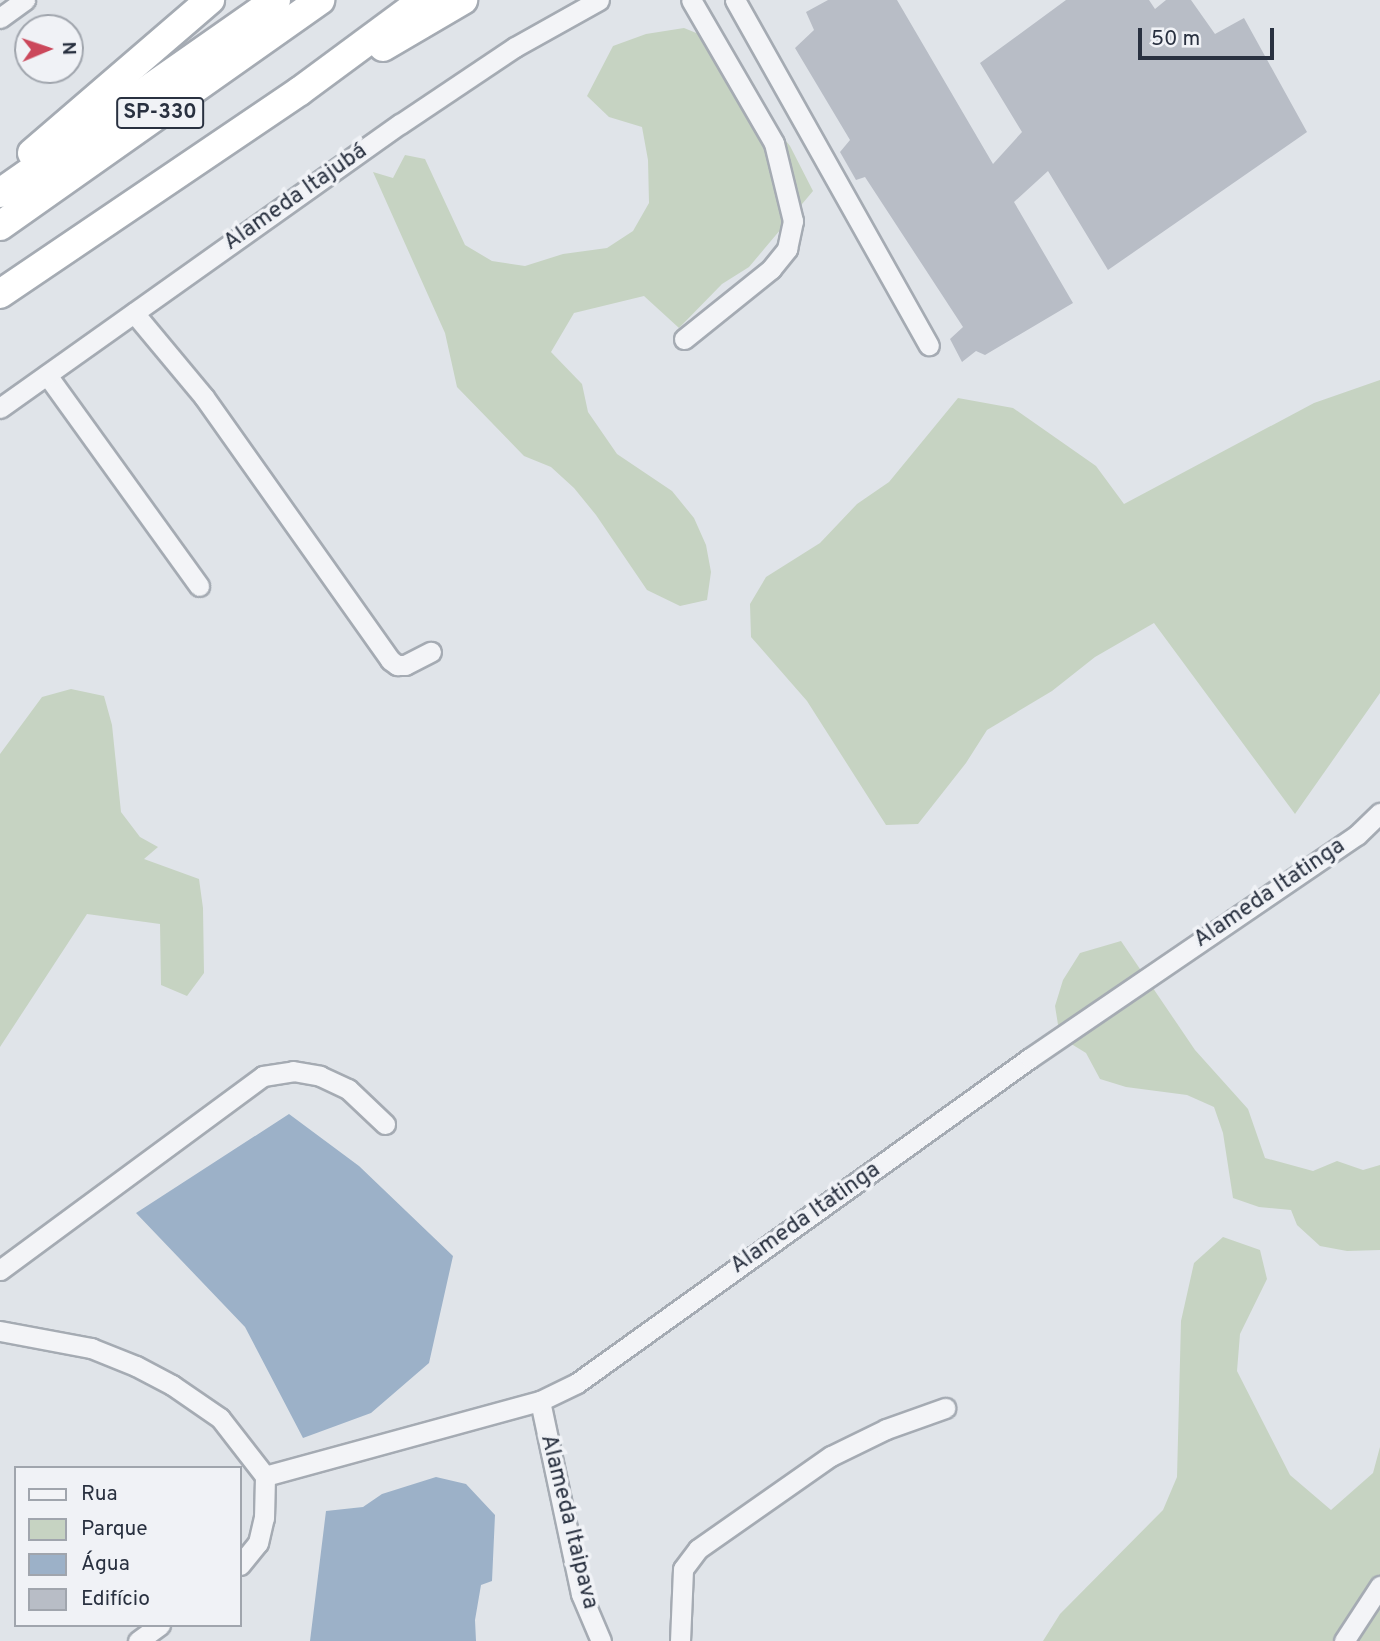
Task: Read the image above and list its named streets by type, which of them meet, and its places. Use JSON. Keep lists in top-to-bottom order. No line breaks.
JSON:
{"streets":{"highway":["SP-330"],"street":["Alameda Itajubá","Alameda Itatinga","Alameda Itaipava"]},"crossings":[["Alameda Itatinga","Alameda Itaipava"]],"legend":["Rua","Parque","Água","Edifício"],"scale_bar":"50 m","north":"right"}
